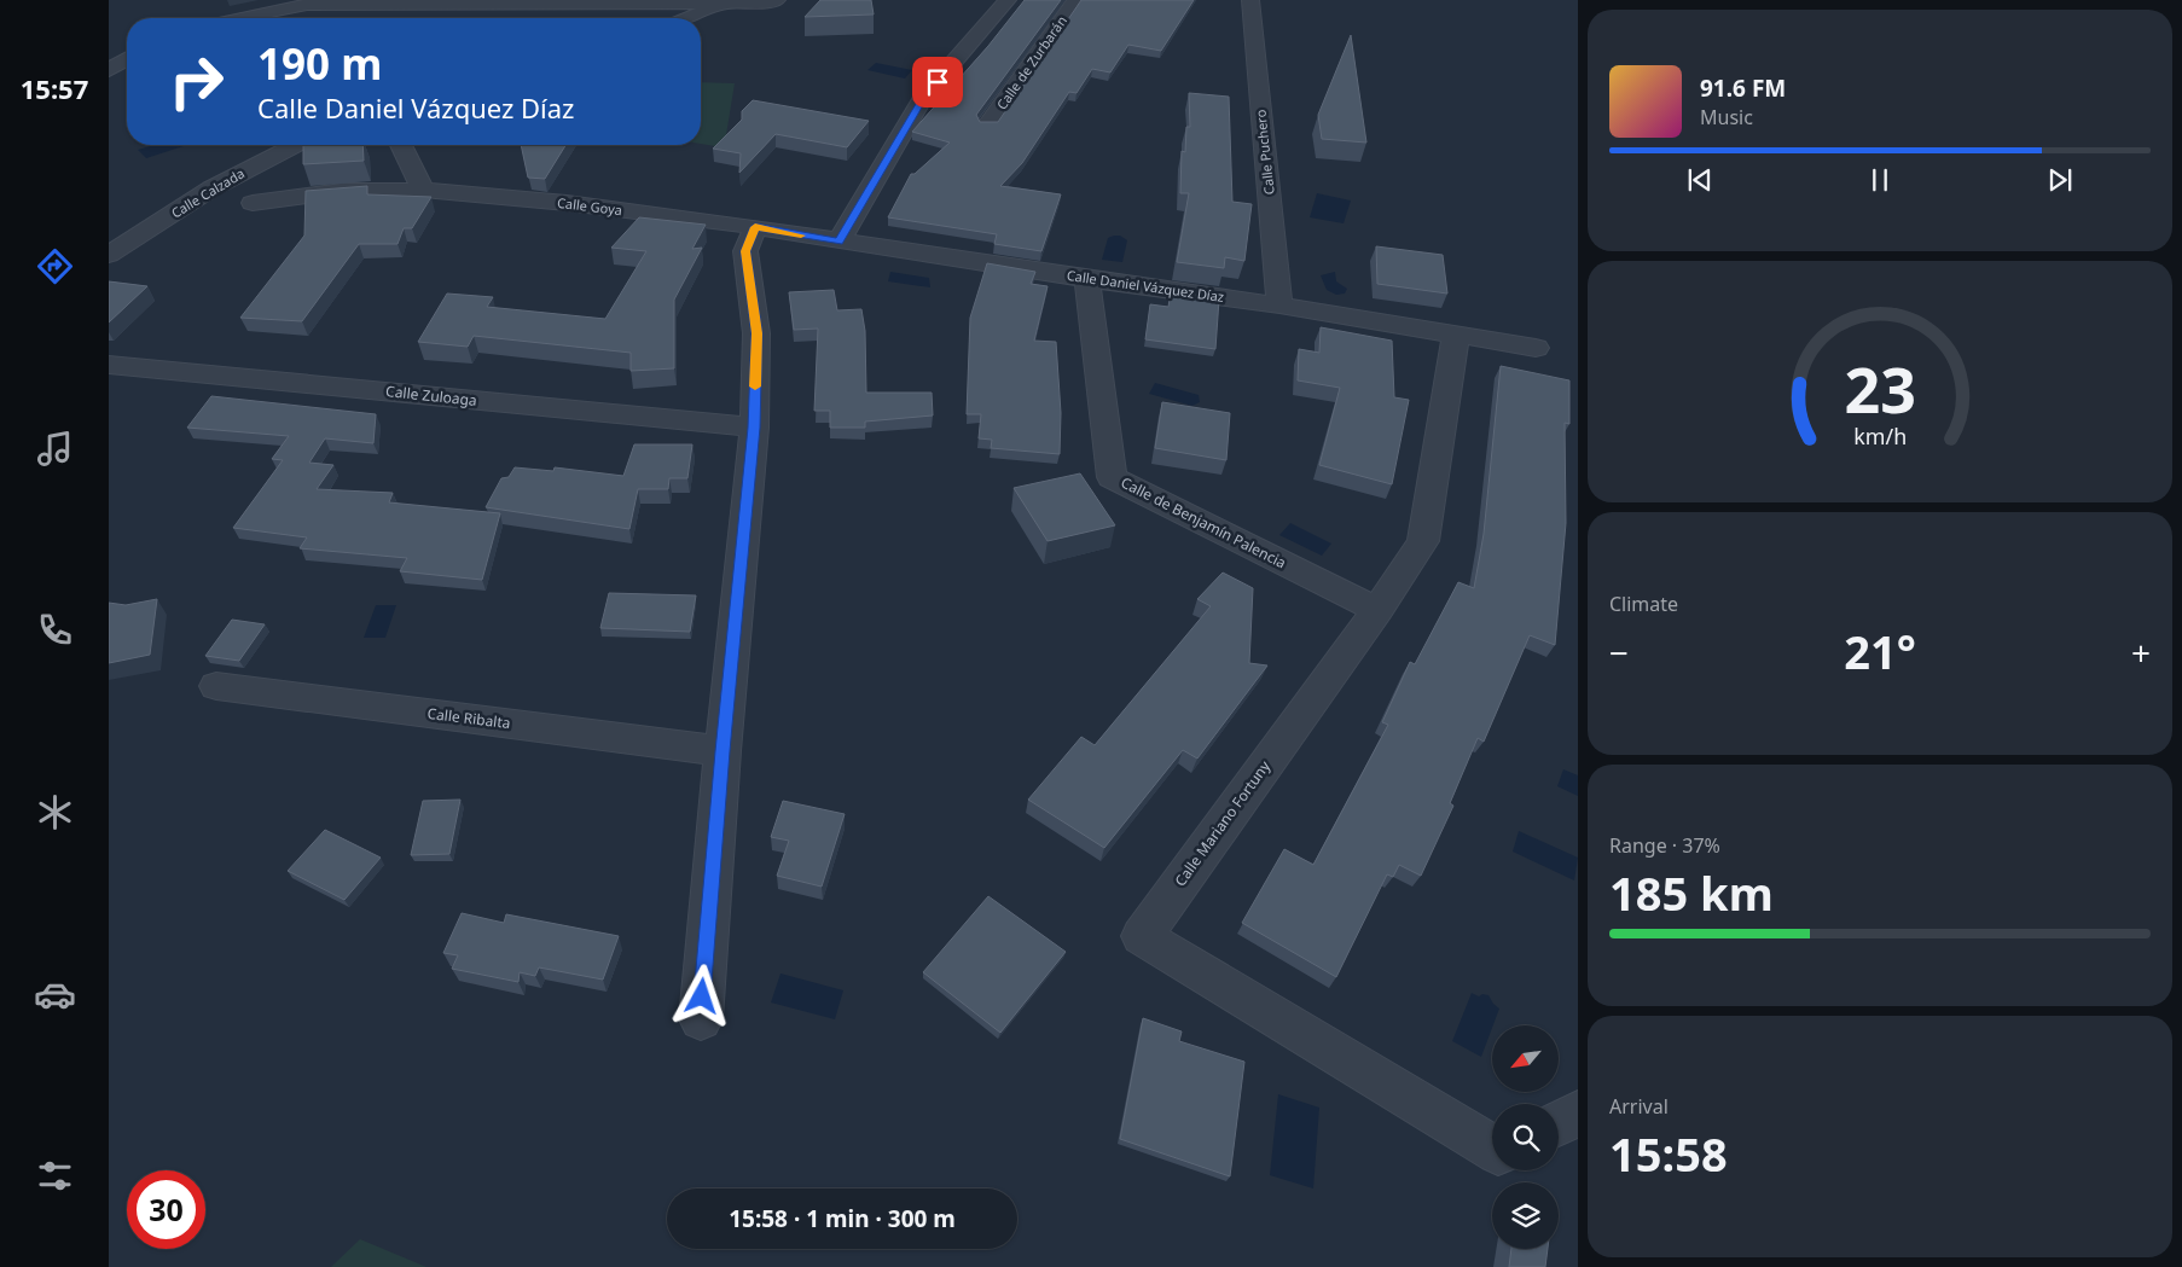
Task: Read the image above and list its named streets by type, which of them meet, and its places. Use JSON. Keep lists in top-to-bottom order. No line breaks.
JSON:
{"streets":{"street":["Calle de Zurbarán","Calle Puchero","Calle Calzada","Calle Goya","Calle Daniel Vázquez Díaz","Calle Zuloaga","Calle de Benjamín Palencia","Calle Ribalta","Calle Mariano Fortuny"]},"crossings":[["Calle Puchero","Calle Daniel Vázquez Díaz"],["Calle Goya","Calle Daniel Vázquez Díaz"],["Calle Daniel Vázquez Díaz","Calle de Benjamín Palencia"],["Calle Daniel Vázquez Díaz","Calle Mariano Fortuny"],["Calle de Benjamín Palencia","Calle Mariano Fortuny"]],"north":"bottom left","page":{"tabs":"15:57","turn":["190 m","Calle Daniel Vázquez Díaz"],"song":["91.6 FM","Music"],"tile":["Climate",["Range · 37%","185 km"],["Arrival","15:58"]],"heat":["−","21°","+"],"limit":"30","trip":"15:58 · 1 min · 300 m","gauge":["23","km/h"]}}
